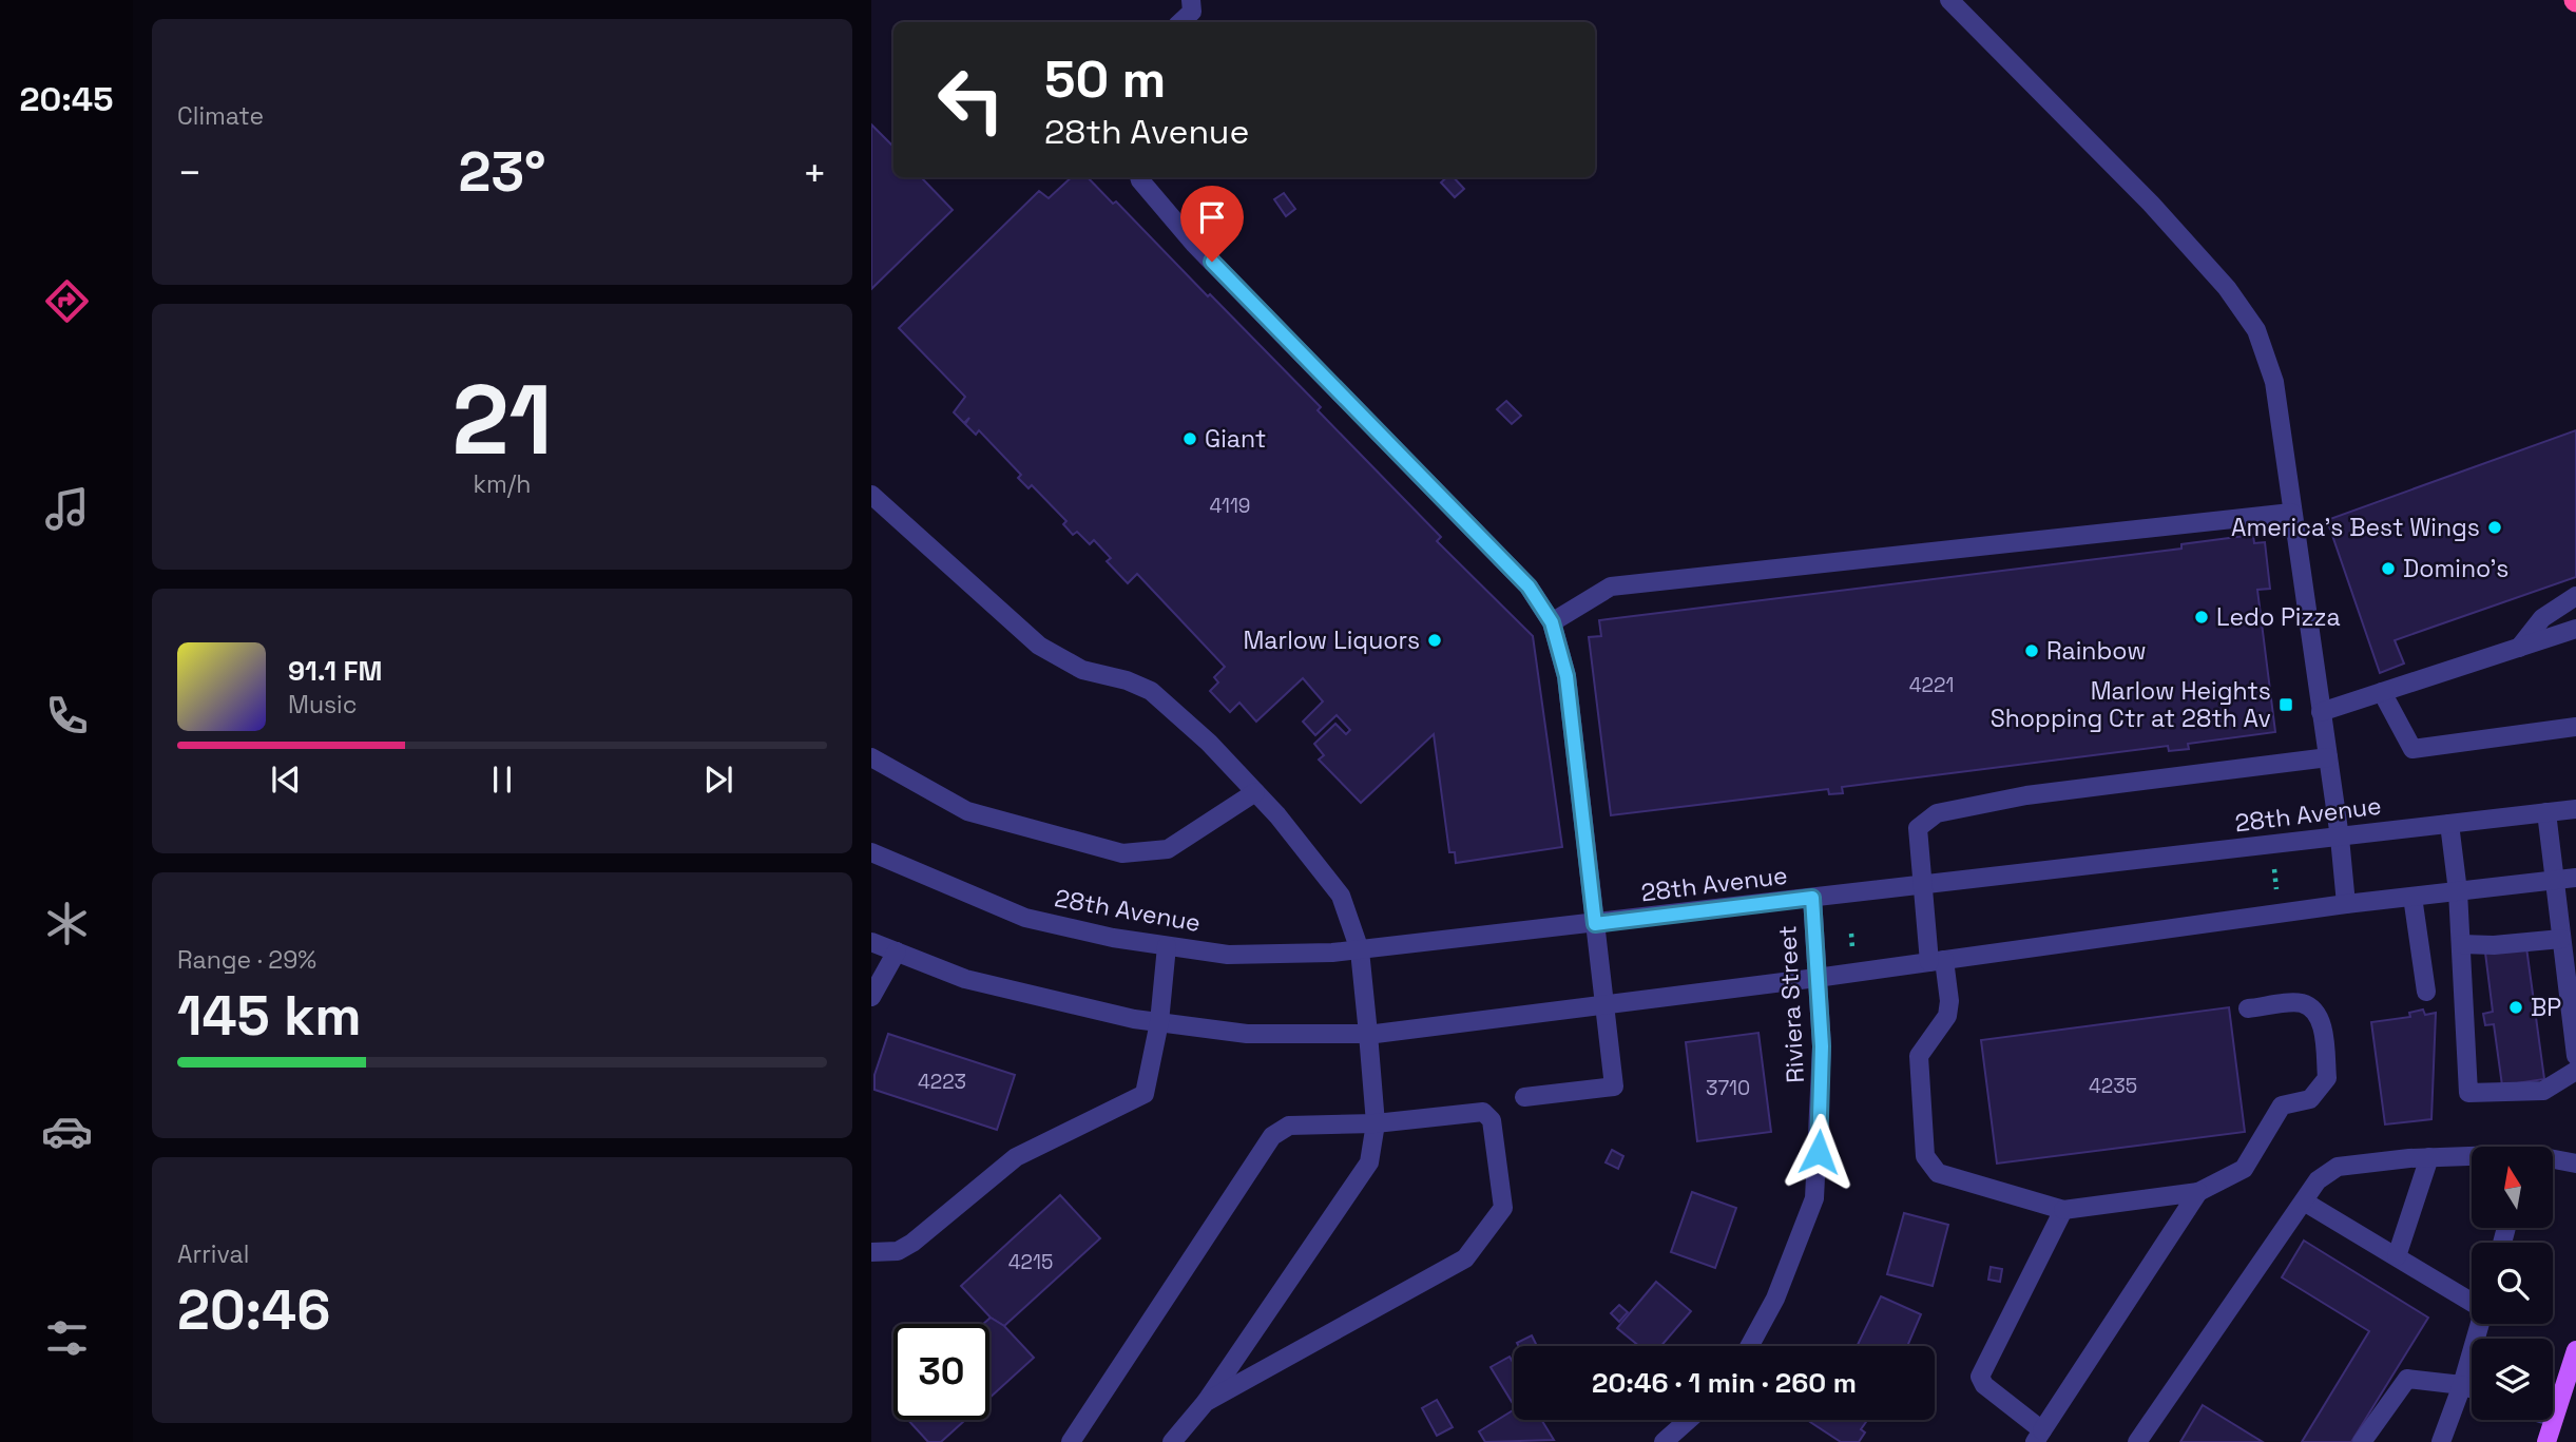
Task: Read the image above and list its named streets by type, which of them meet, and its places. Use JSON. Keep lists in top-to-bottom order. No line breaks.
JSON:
{"streets":{"street":["28th Avenue","Riviera Street"]},"crossings":[["28th Avenue","Riviera Street"]],"places":{"other":["Giant","America's Best Wings","Domino's","Ledo Pizza","Marlow Liquors","Rainbow","BP"],"transit":["Marlow Heights Shopping Ctr at 28th Av"]},"house_numbers":["4119","4221","4223","4235","3710","4215"],"north":"top","page":{"tabs":"20:45","tile":["Climate",["21","km/h"],["Range · 29%","145 km"],["Arrival","20:46"]],"turn":["50 m","28th Avenue"],"heat":["−","23°","+"],"song":["91.1 FM","Music"],"limit":"30","trip":"20:46 · 1 min · 260 m"}}
